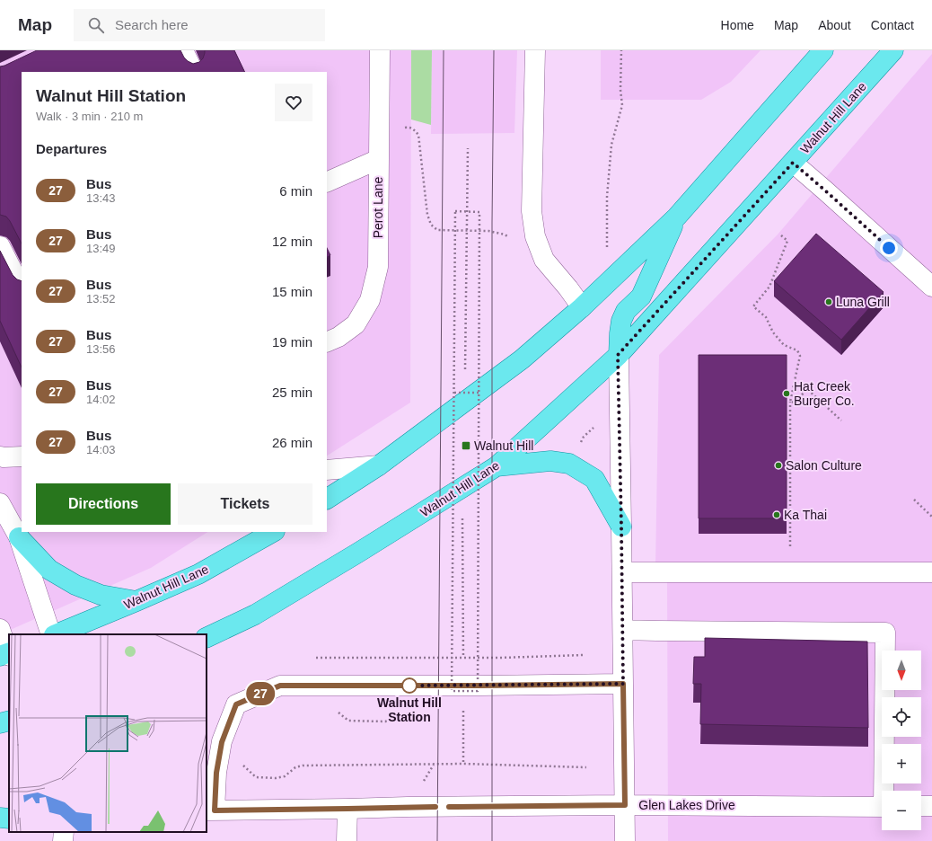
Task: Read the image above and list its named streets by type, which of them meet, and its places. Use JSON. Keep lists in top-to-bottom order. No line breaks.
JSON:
{"streets":{"main road":["Walnut Hill Lane"],"street":["Perot Lane","Glen Lakes Drive"]},"places":{"other":["Luna Grill","Hat Creek Burger Co.","Salon Culture","Ka Thai","Walnut Hill Station"],"transit":["Walnut Hill"]},"lines":["bus line 27"],"north":"bottom","page":{"header":"Map","search":"Search here","nav":["Home","Map","About","Contact"],"on_map":"27","heading":[["Walnut Hill Station","Walk · 3 min · 210 m"],"Departures"],"list":[{"mark":"27","name":"Bus","note":"13:43","value":"6 min"},{"mark":"27","name":"Bus","note":"13:49","value":"12 min"},{"mark":"27","name":"Bus","note":"13:52","value":"15 min"},{"mark":"27","name":"Bus","note":"13:56","value":"19 min"},{"mark":"27","name":"Bus","note":"14:02","value":"25 min"},{"mark":"27","name":"Bus","note":"14:03","value":"26 min"}],"buttons":["Directions","Tickets"],"map_buttons":["+","−"]}}
